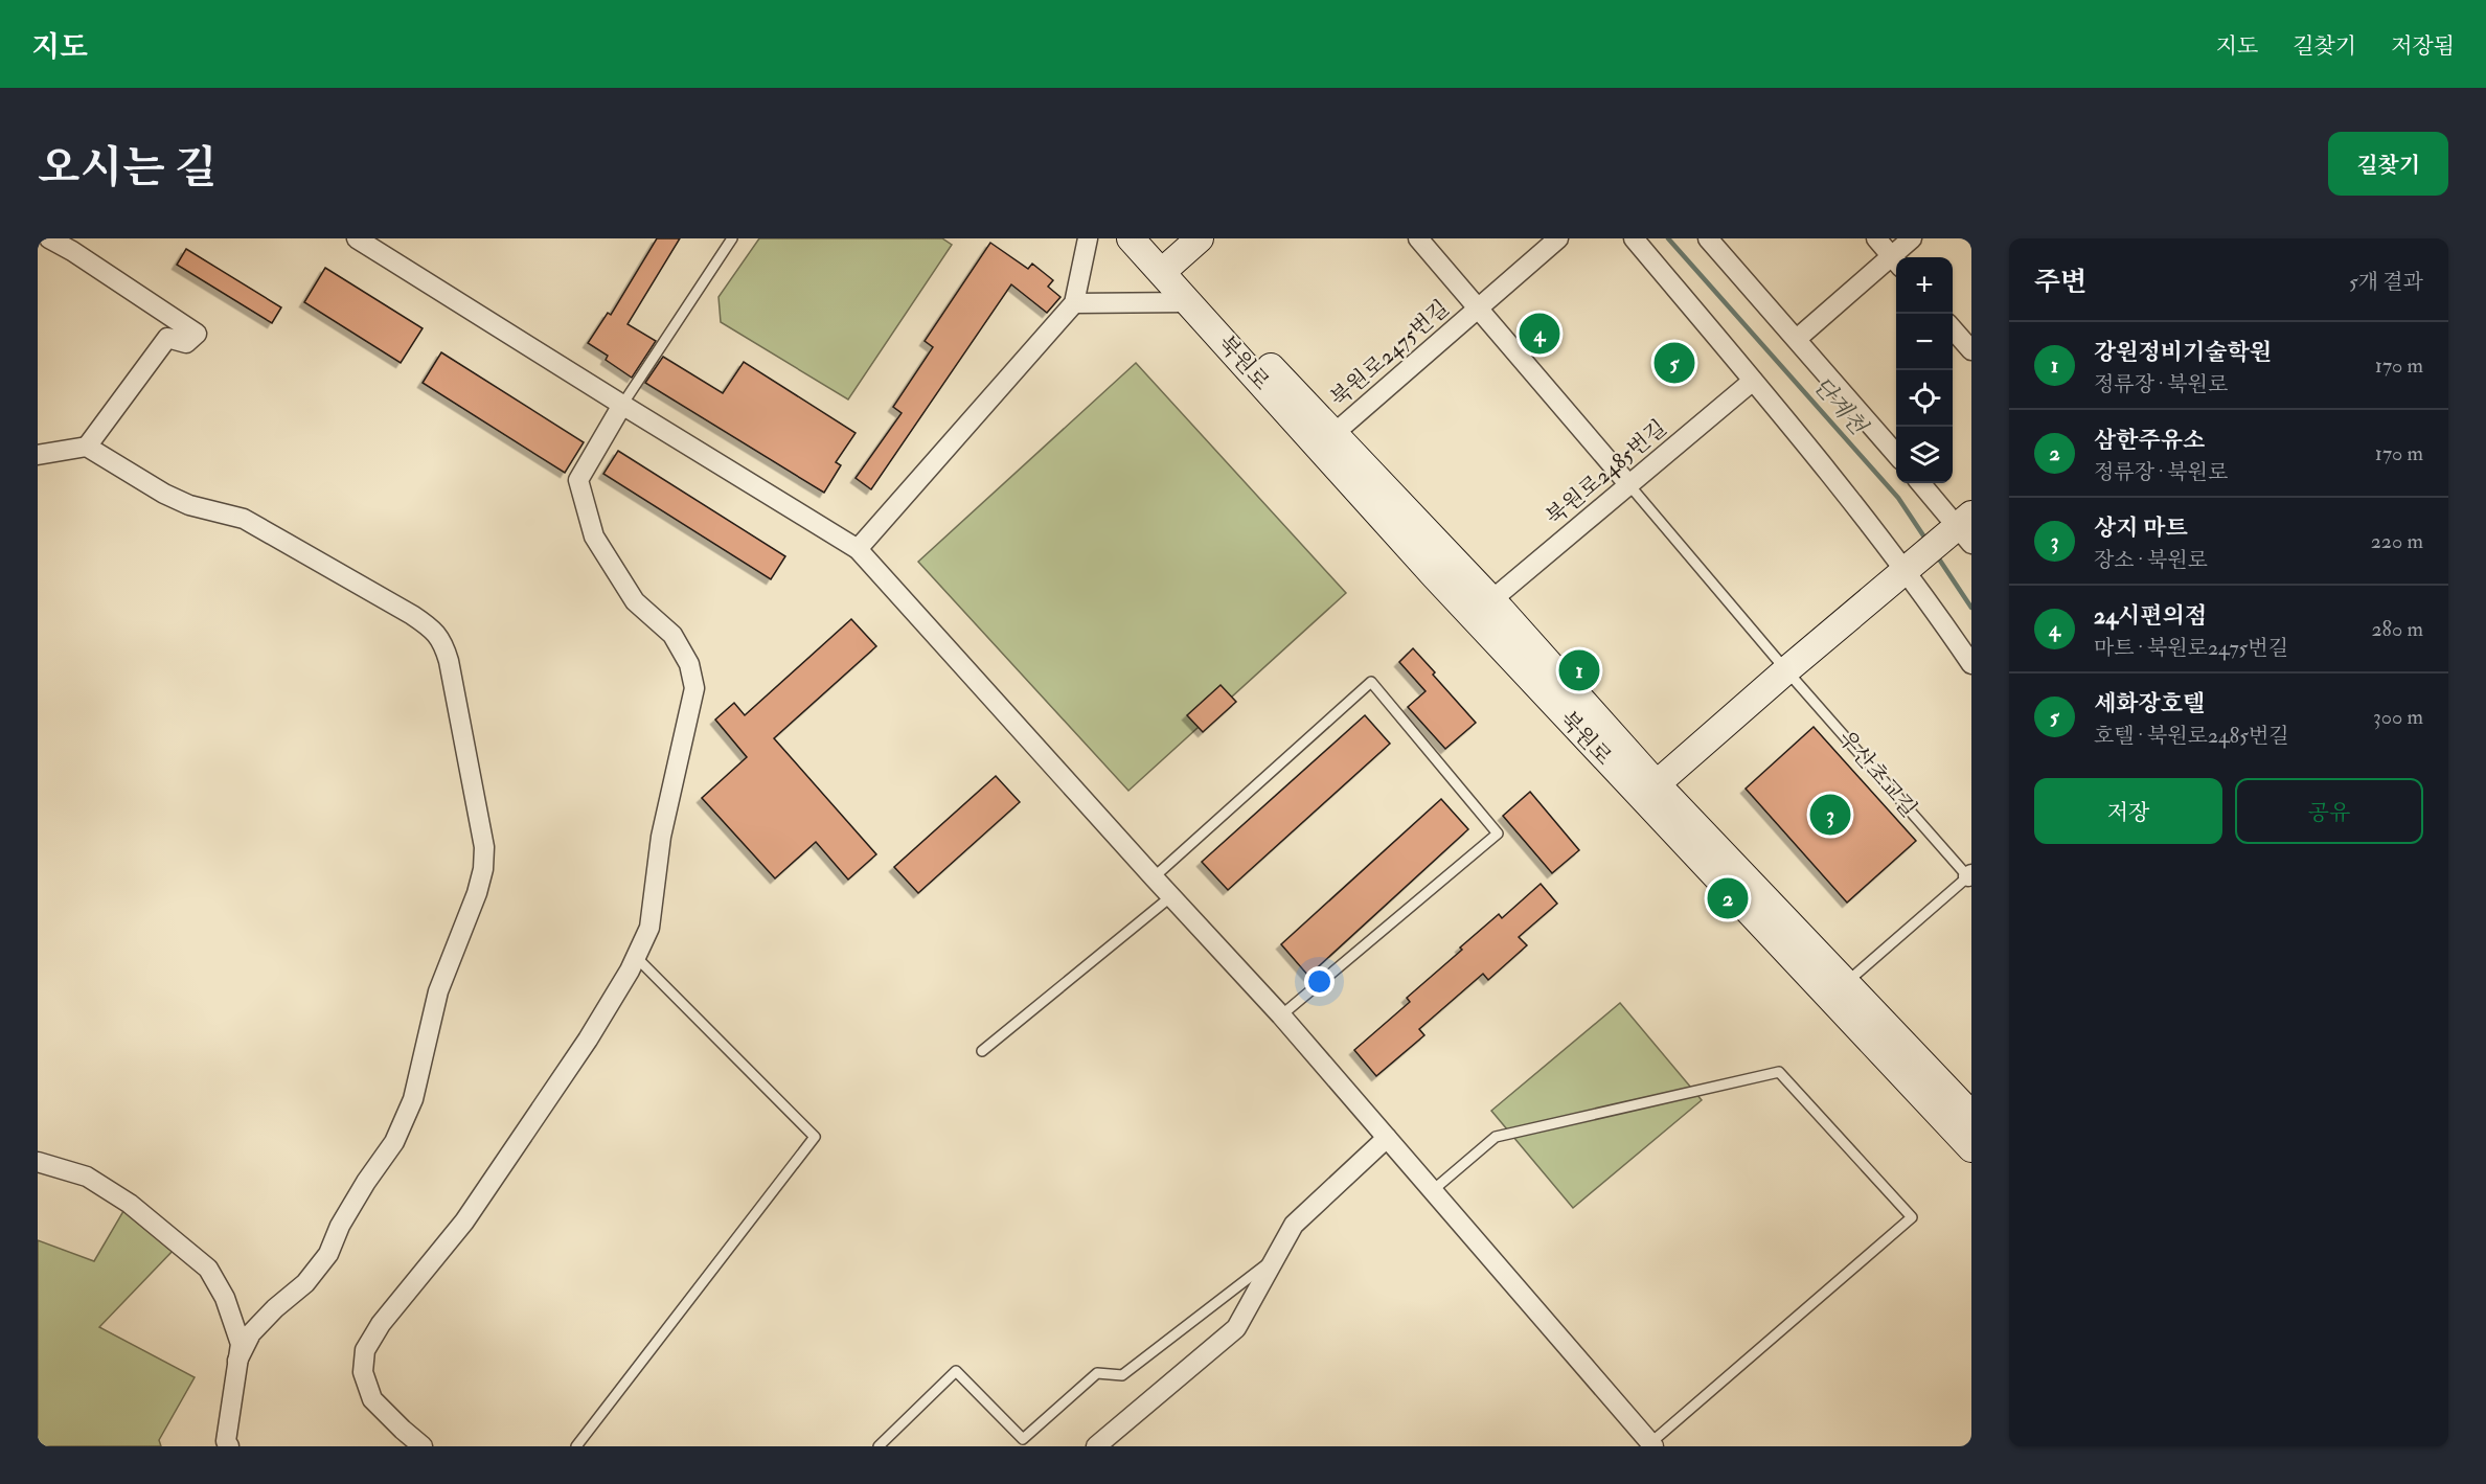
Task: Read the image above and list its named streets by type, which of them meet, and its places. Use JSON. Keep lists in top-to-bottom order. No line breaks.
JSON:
{"streets":{"street":["북원로2475번길","북원로","북원로2485번길"],"lane":["우산초교길"]},"crossings":[["북원로2475번길","북원로"],["북원로2475번길","북원로2485번길"],["북원로2475번길","우산초교길"],["북원로","북원로2485번길"],["북원로2485번길","우산초교길"]],"water":["단계천"],"page":{"header":"지도","nav":["지도","길찾기","저장됨"],"title":"오시는 길","buttons":["길찾기",["저장","공유"]],"heading":["주변","5개 결과"],"map_buttons":["+","−"],"pins":["4","5","1","3","2"],"list":[{"mark":"1","name":"강원정비기술학원","note":"정류장 · 북원로","value":"170 m"},{"mark":"2","name":"삼한주유소","note":"정류장 · 북원로","value":"170 m"},{"mark":"3","name":"상지 마트","note":"장소 · 북원로","value":"220 m"},{"mark":"4","name":"24시편의점","note":"마트 · 북원로2475번길","value":"280 m"},{"mark":"5","name":"세화장호텔","note":"호텔 · 북원로2485번길","value":"300 m"}]}}
